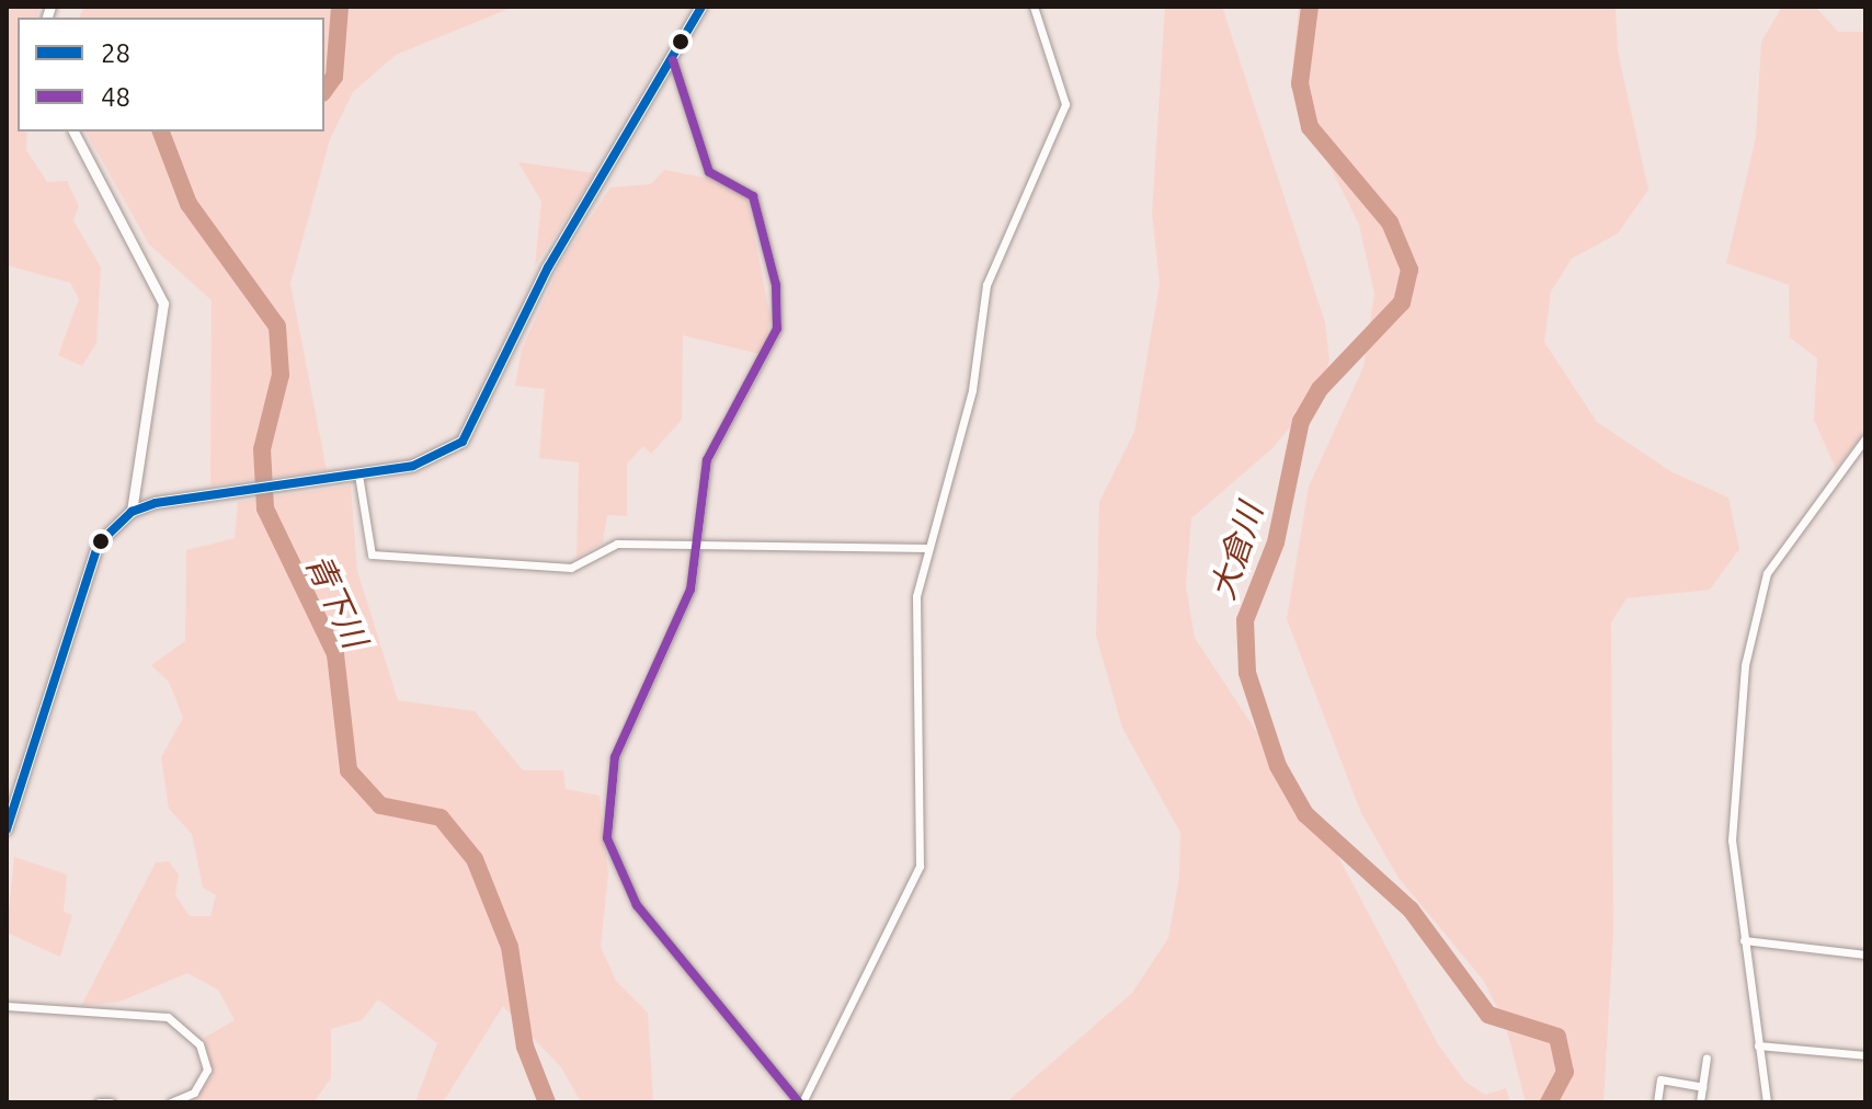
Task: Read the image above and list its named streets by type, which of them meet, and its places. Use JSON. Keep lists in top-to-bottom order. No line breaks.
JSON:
{"water":["大倉川","青下川"],"lines":["transit line 28","transit line 48"],"legend":["28","48"]}
